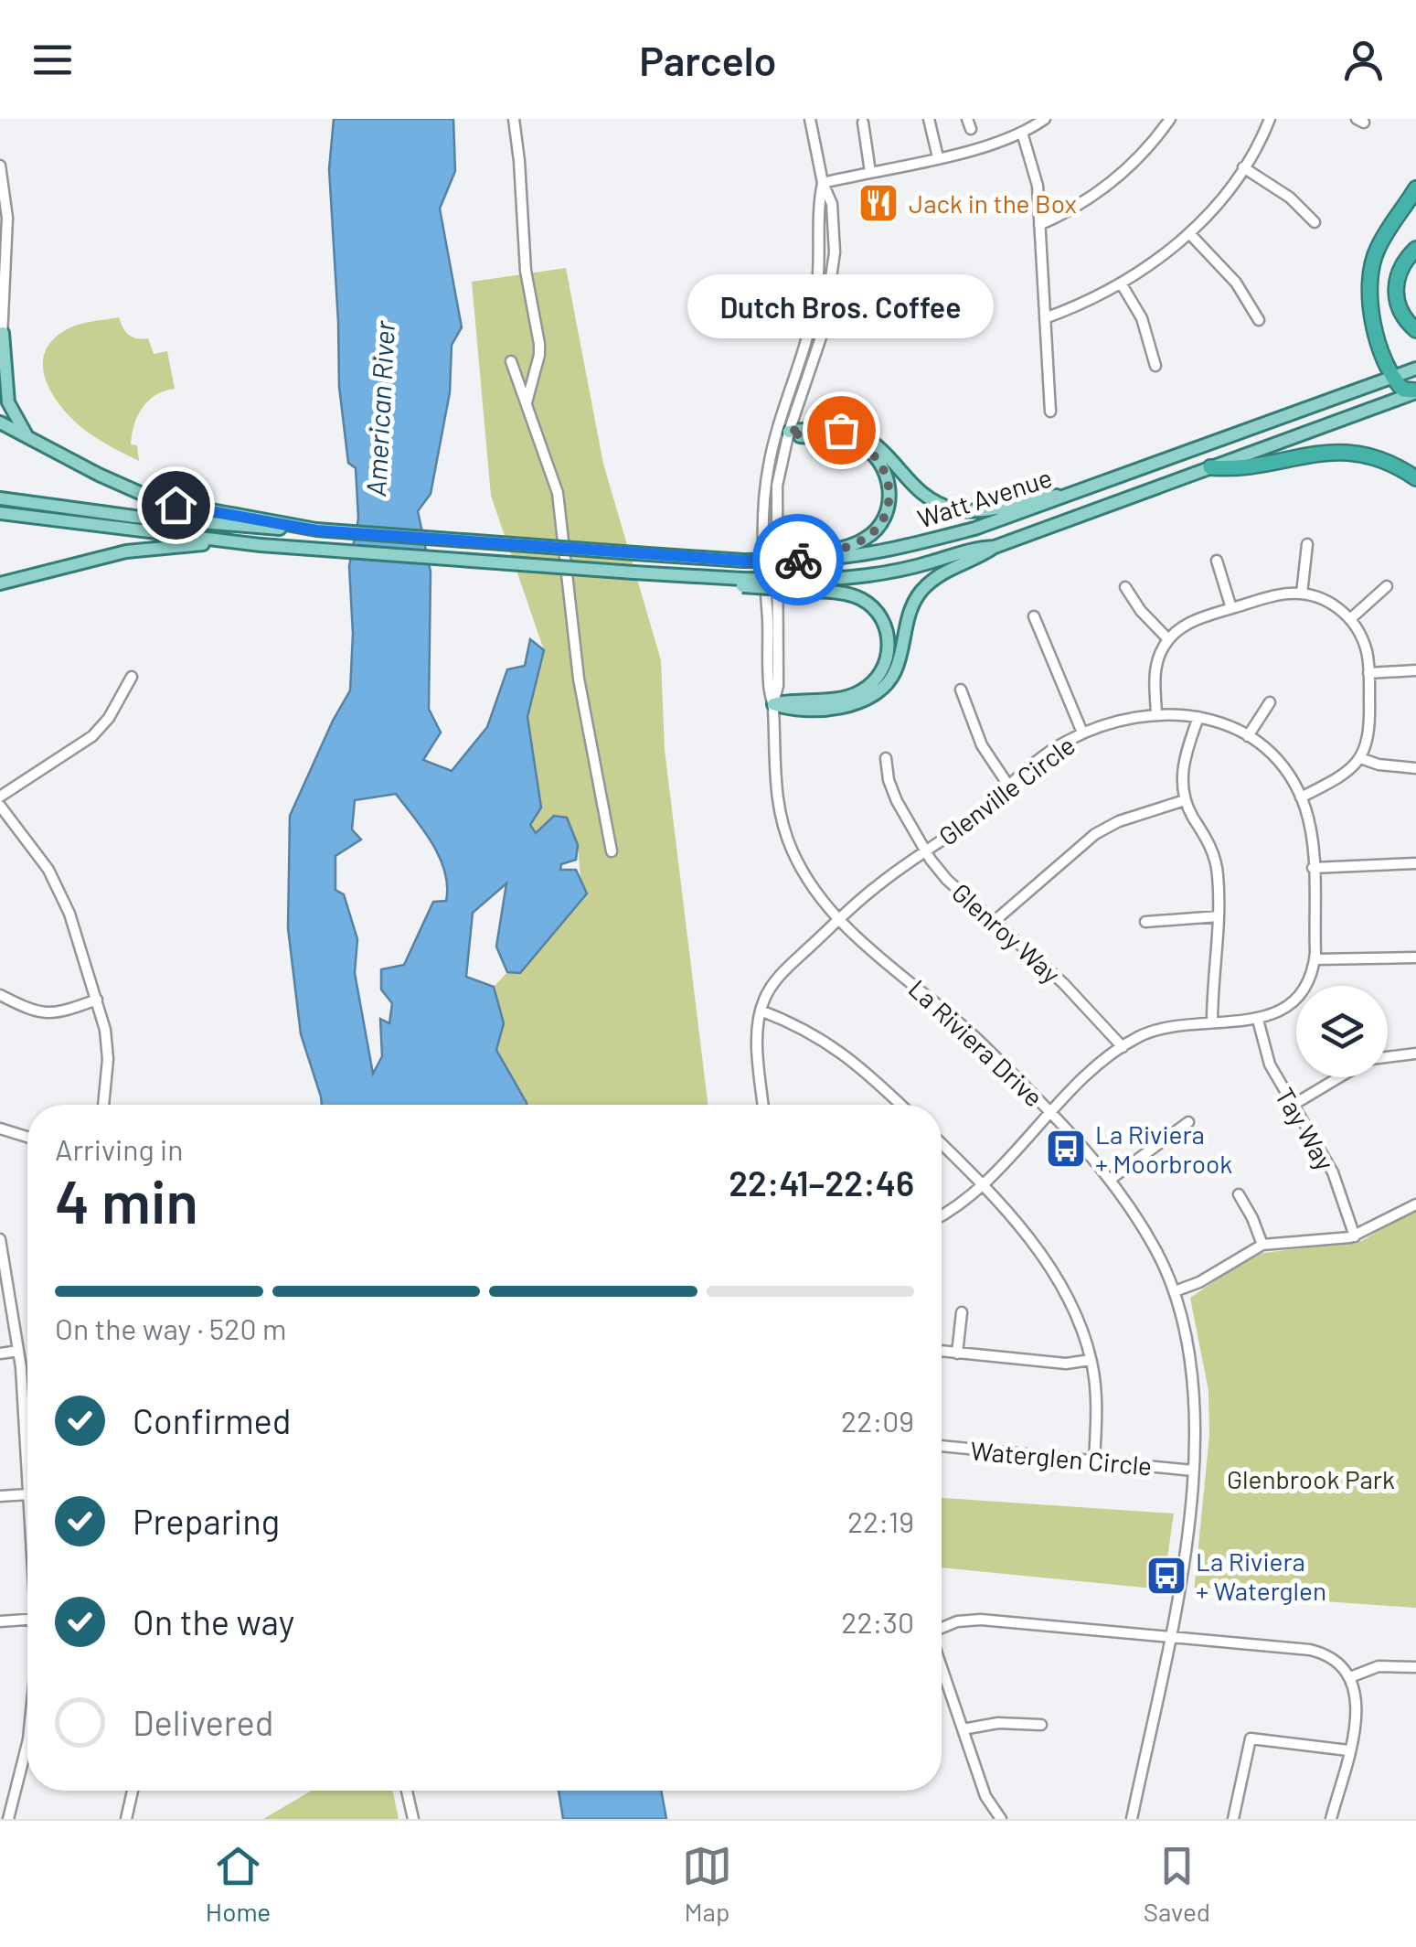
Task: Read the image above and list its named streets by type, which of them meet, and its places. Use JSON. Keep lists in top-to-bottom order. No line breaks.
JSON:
{"streets":{"main road":["Watt Avenue"],"street":["Glenville Circle","Glenroy Way","La Riviera Drive","Tay Way","Waterglen Circle"]},"crossings":[["Glenville Circle","Glenroy Way"],["Glenville Circle","La Riviera Drive"],["Glenville Circle","Tay Way"],["La Riviera Drive","Waterglen Circle"]],"water":["American River"],"parks":["Glenbrook Park"],"places":{"restaurant":["Jack in the Box"],"other":["Dutch Bros. Coffee"],"bus stop":["La Riviera + Moorbrook","La Riviera + Waterglen"]},"page":{"header":"Parcelo","bubble":"Dutch Bros. Coffee","heading":["4 min","Arriving in","22:41–22:46"],"bar":"On the way · 520 m","list":[["Confirmed","22:09"],["Preparing","22:19"],["On the way","22:30"],"Delivered"],"tabs":["Home","Map","Saved"]}}
